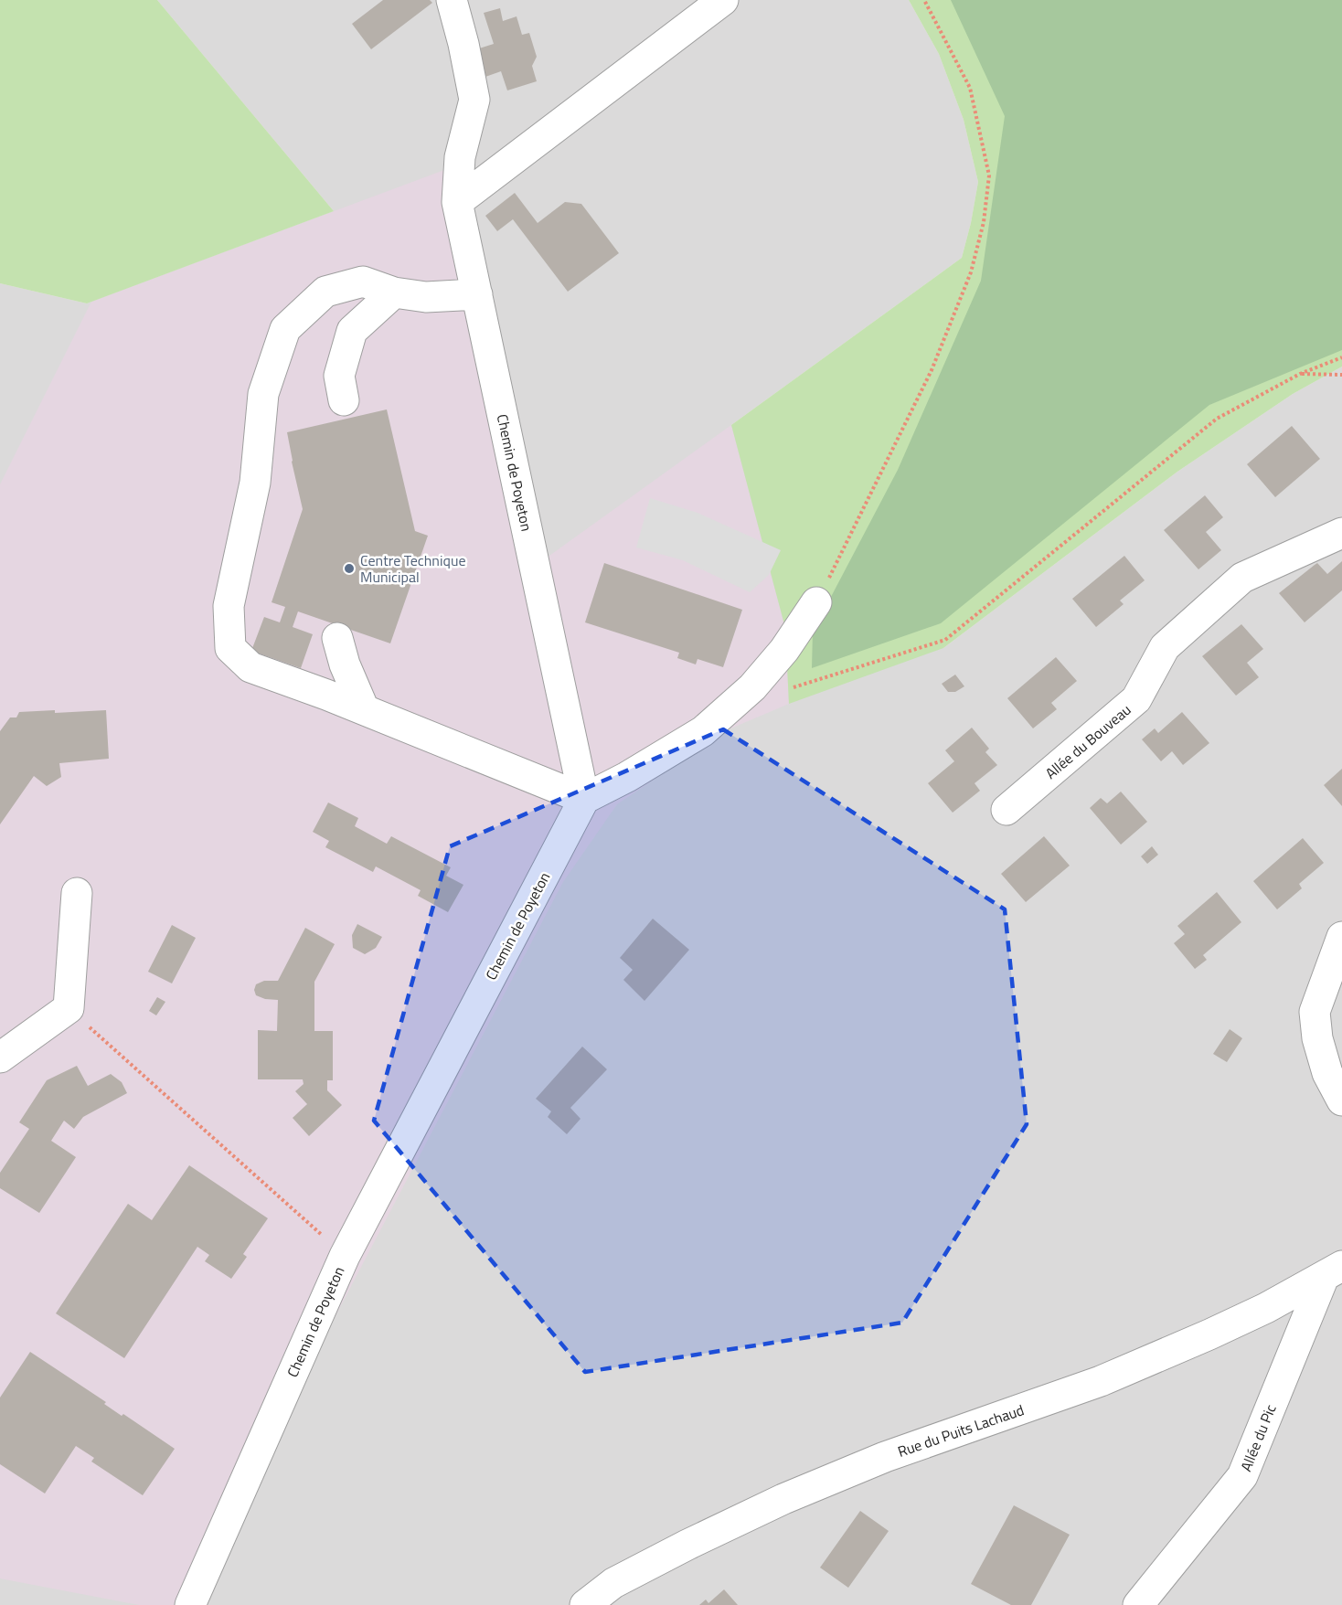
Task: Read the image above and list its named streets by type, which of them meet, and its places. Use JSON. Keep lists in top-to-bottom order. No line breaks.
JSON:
{"streets":{"street":["Chemin de Poyeton","Allée du Bouveau","Rue du Puits Lachaud","Allée du Pic"]},"crossings":[["Rue du Puits Lachaud","Allée du Pic"]],"places":["Centre Technique Municipal"]}
